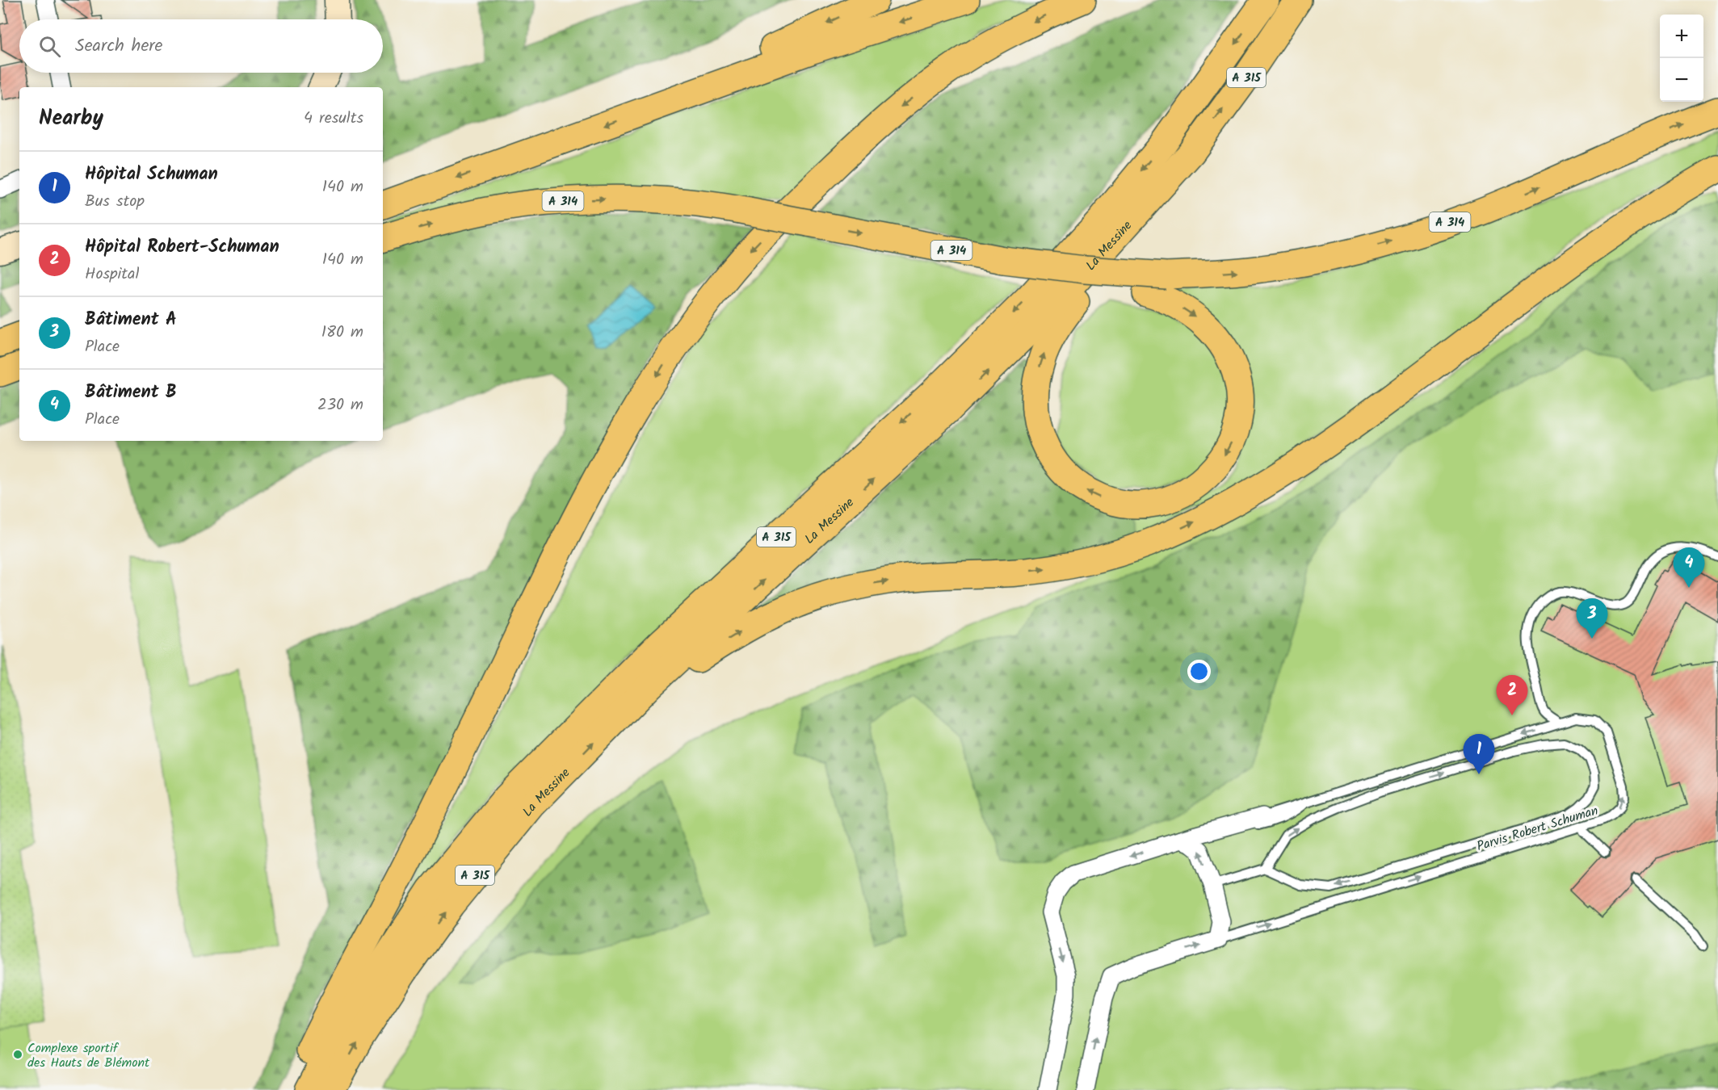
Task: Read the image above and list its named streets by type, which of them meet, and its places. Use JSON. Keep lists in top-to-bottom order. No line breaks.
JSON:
{"streets":{"highway":["A 315","A 314","La Messine"],"lane":["Parvis Robert Schuman"]},"places":["Complexe sportif des Hauts de Blémont"],"page":{"map_buttons":["+","−"],"search":"Search here","heading":["Nearby","4 results"],"list":[{"mark":"1","name":"Hôpital Schuman","note":"Bus stop","value":"140 m"},{"mark":"2","name":"Hôpital Robert-Schuman","note":"Hospital","value":"140 m"},{"mark":"3","name":"Bâtiment A","note":"Place","value":"180 m"},{"mark":"4","name":"Bâtiment B","note":"Place","value":"230 m"}],"pins":["4","3","2","1"]}}
